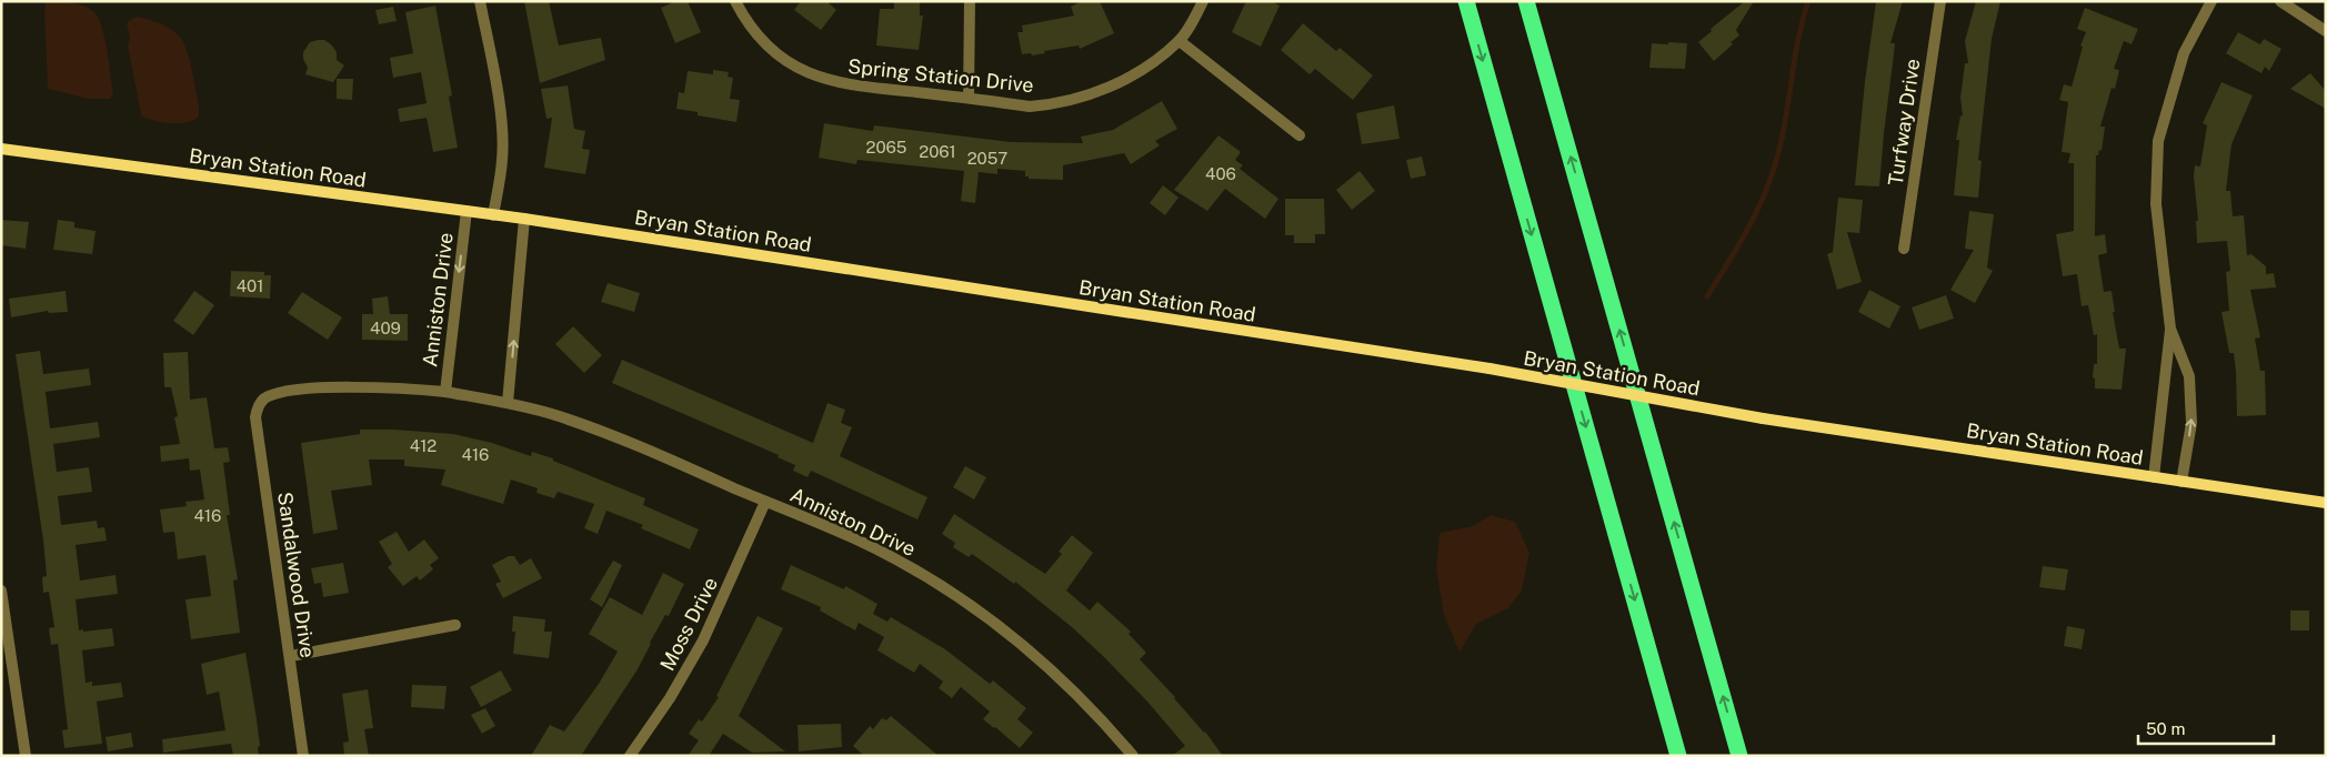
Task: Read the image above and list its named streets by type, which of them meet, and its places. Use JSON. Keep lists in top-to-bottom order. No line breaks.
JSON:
{"streets":{"main road":["Bryan Station Road"],"street":["Spring Station Drive","Turfway Drive","Anniston Drive","Sandalwood Drive","Moss Drive"]},"crossings":[["Bryan Station Road","Anniston Drive"],["Anniston Drive","Sandalwood Drive"],["Anniston Drive","Moss Drive"]],"house_numbers":["2065","2061","2057","406","401","409","412","416","416"],"scale_bar":"50 m"}
